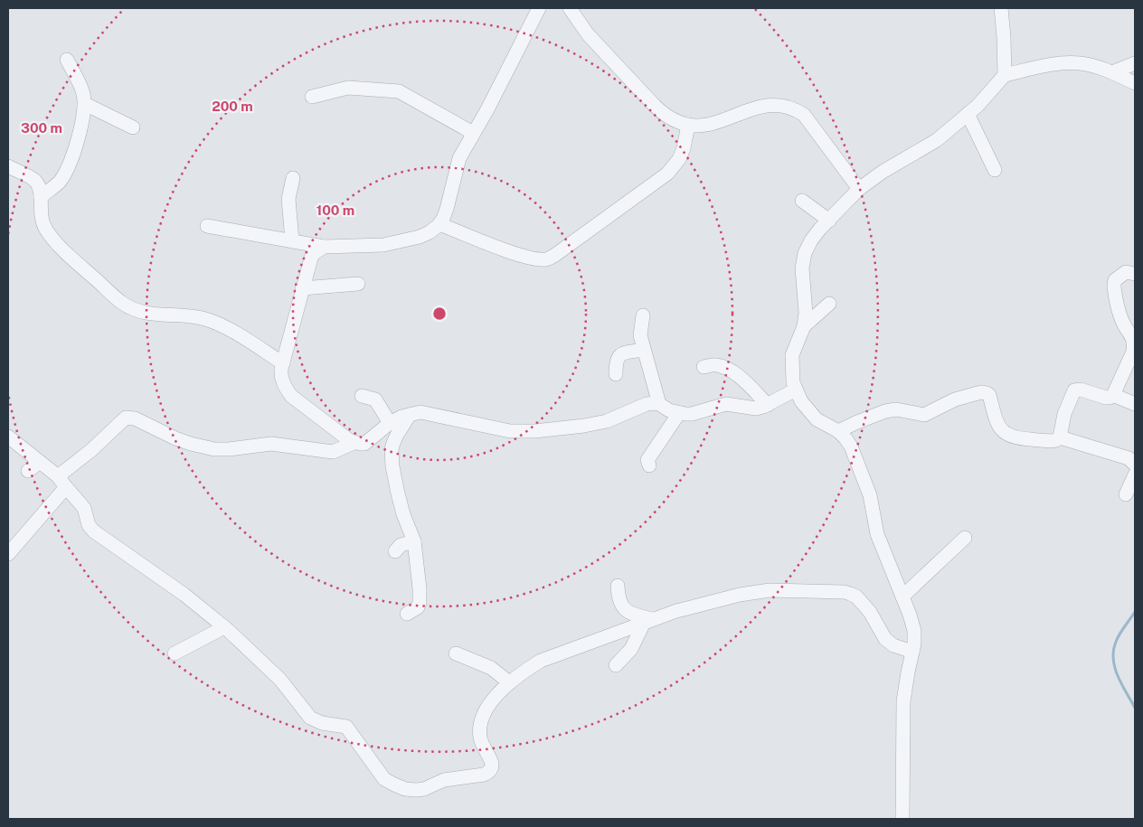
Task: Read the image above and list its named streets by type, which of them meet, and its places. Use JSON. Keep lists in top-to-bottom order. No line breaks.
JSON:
{"rings":["200 m","300 m","100 m"]}
